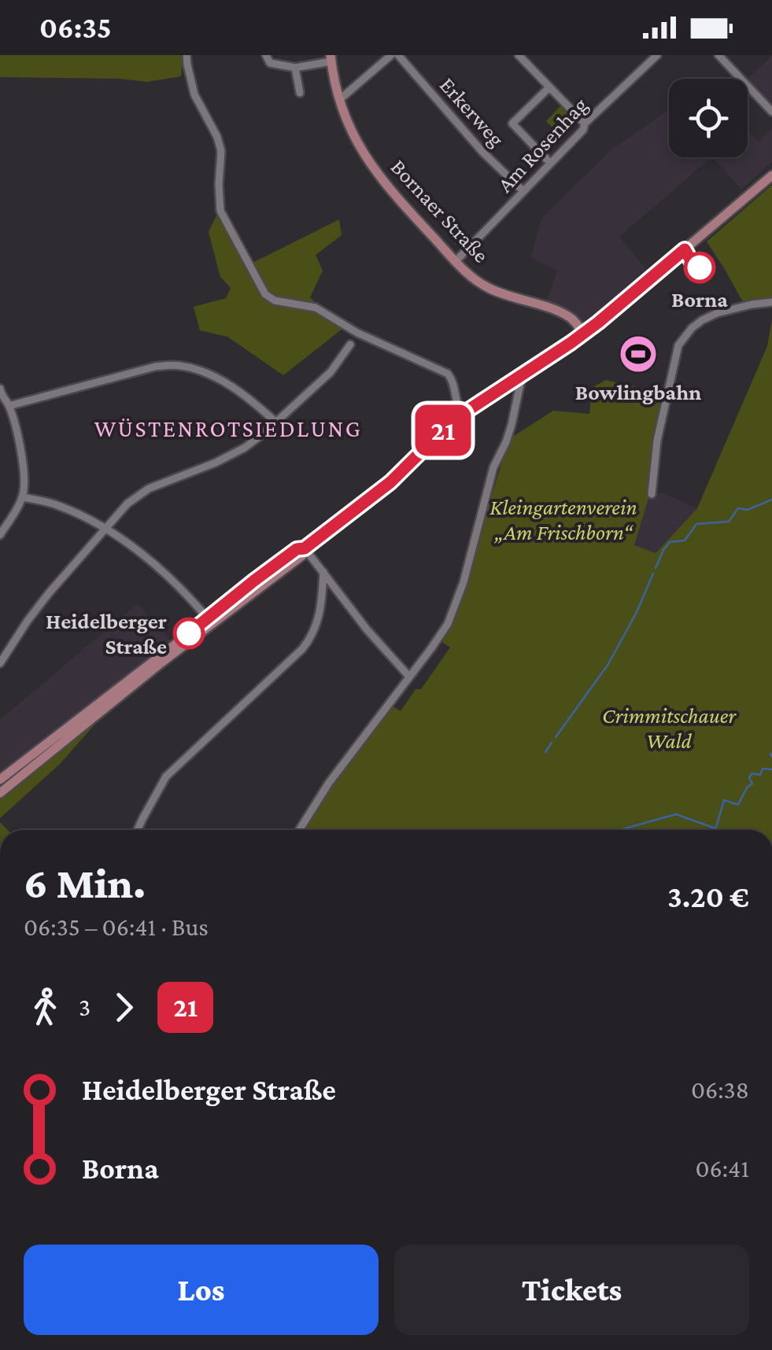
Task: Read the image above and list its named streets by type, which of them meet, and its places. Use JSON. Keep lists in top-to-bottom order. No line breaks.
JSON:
{"streets":{"main road":["Bornaer Straße"],"street":["Erkerweg","Am Rosenhag"]},"crossings":[["Erkerweg","Am Rosenhag"],["Am Rosenhag","Bornaer Straße"]],"districts":["WÜSTENROTSIEDLUNG"],"parks":["Kleingartenverein „Am Frischborn“","Crimmitschauer Wald"],"places":{"other":["Borna","Heidelberger Straße"],"sports":["Bowlingbahn"]},"lines":["bus line 21"],"page":{"status":"06:35","on_map":"21","heading":["6 Min.","06:35 – 06:41 · Bus","3.20 €"],"legs":["3","21"],"list":[{"name":"Heidelberger Straße","value":"06:38"},{"name":"Borna","value":"06:41"}],"buttons":["Los","Tickets"]}}
